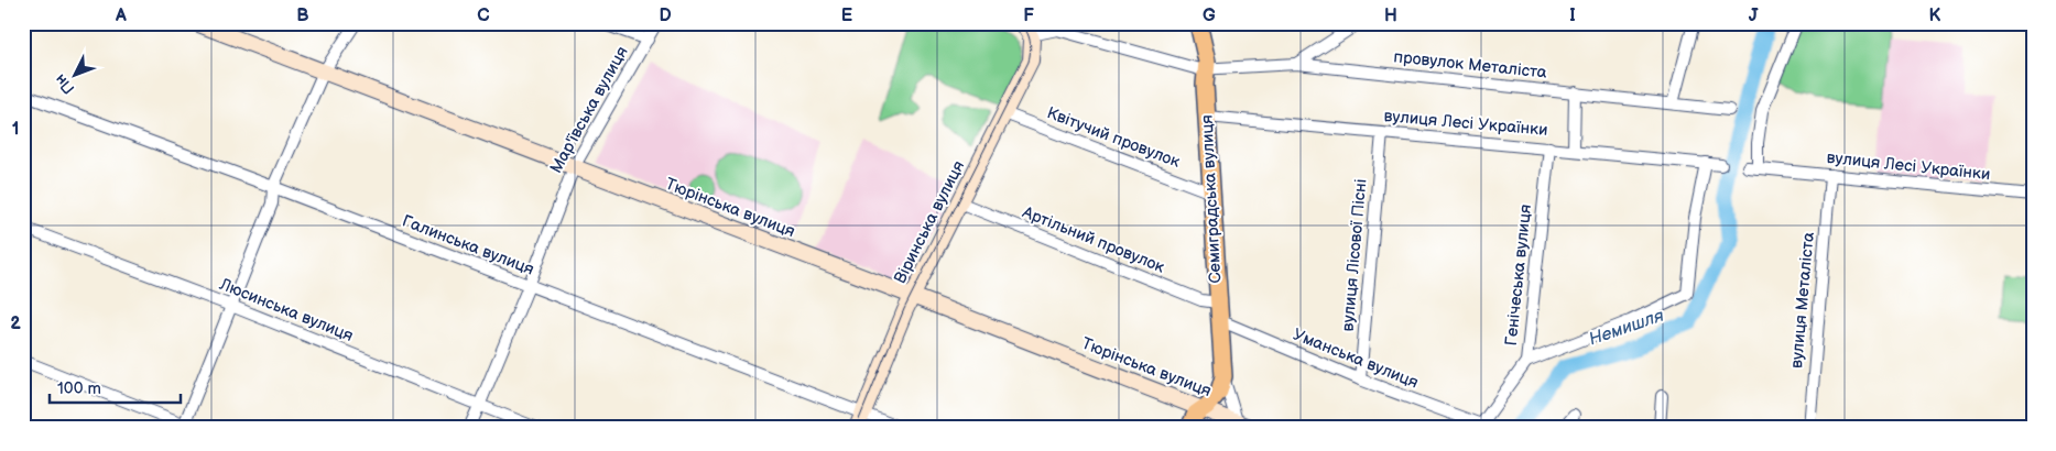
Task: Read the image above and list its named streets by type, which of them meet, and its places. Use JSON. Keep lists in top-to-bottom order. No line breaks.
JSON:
{"streets":{"main road":["Семиградська вулиця","Тюрінська вулиця","Віринська вулиця"],"street":["провулок Металіста","Мар'ївська вулиця","вулиця Лесі Українки","Квітучий провулок","Артільний провулок","Галинська вулиця","вулиця Лісової Пісні","Генічеська вулиця","вулиця Металіста","Люсинська вулиця","Уманська вулиця"]},"crossings":[["провулок Металіста","Семиградська вулиця"],["провулок Металіста","Віринська вулиця"],["Мар'ївська вулиця","Тюрінська вулиця"],["Мар'ївська вулиця","Галинська вулиця"],["Мар'ївська вулиця","Люсинська вулиця"],["вулиця Лесі Українки","Семиградська вулиця"],["вулиця Лесі Українки","вулиця Лісової Пісні"],["вулиця Лесі Українки","Генічеська вулиця"],["вулиця Лесі Українки","вулиця Металіста"],["Квітучий провулок","Семиградська вулиця"],["Квітучий провулок","Віринська вулиця"],["Семиградська вулиця","Тюрінська вулиця"],["Семиградська вулиця","Артільний провулок"],["Семиградська вулиця","Уманська вулиця"],["Тюрінська вулиця","Віринська вулиця"],["Віринська вулиця","Артільний провулок"],["Віринська вулиця","Галинська вулиця"],["Артільний провулок","Уманська вулиця"],["вулиця Лісової Пісні","Уманська вулиця"],["Генічеська вулиця","Уманська вулиця"]],"water":["Немишля"],"scale_bar":"100 m","north":"bottom left","grid":{"columns":["A","B","C","D","E","F","G","H","I","J","K"],"rows":["1","2"]}}
